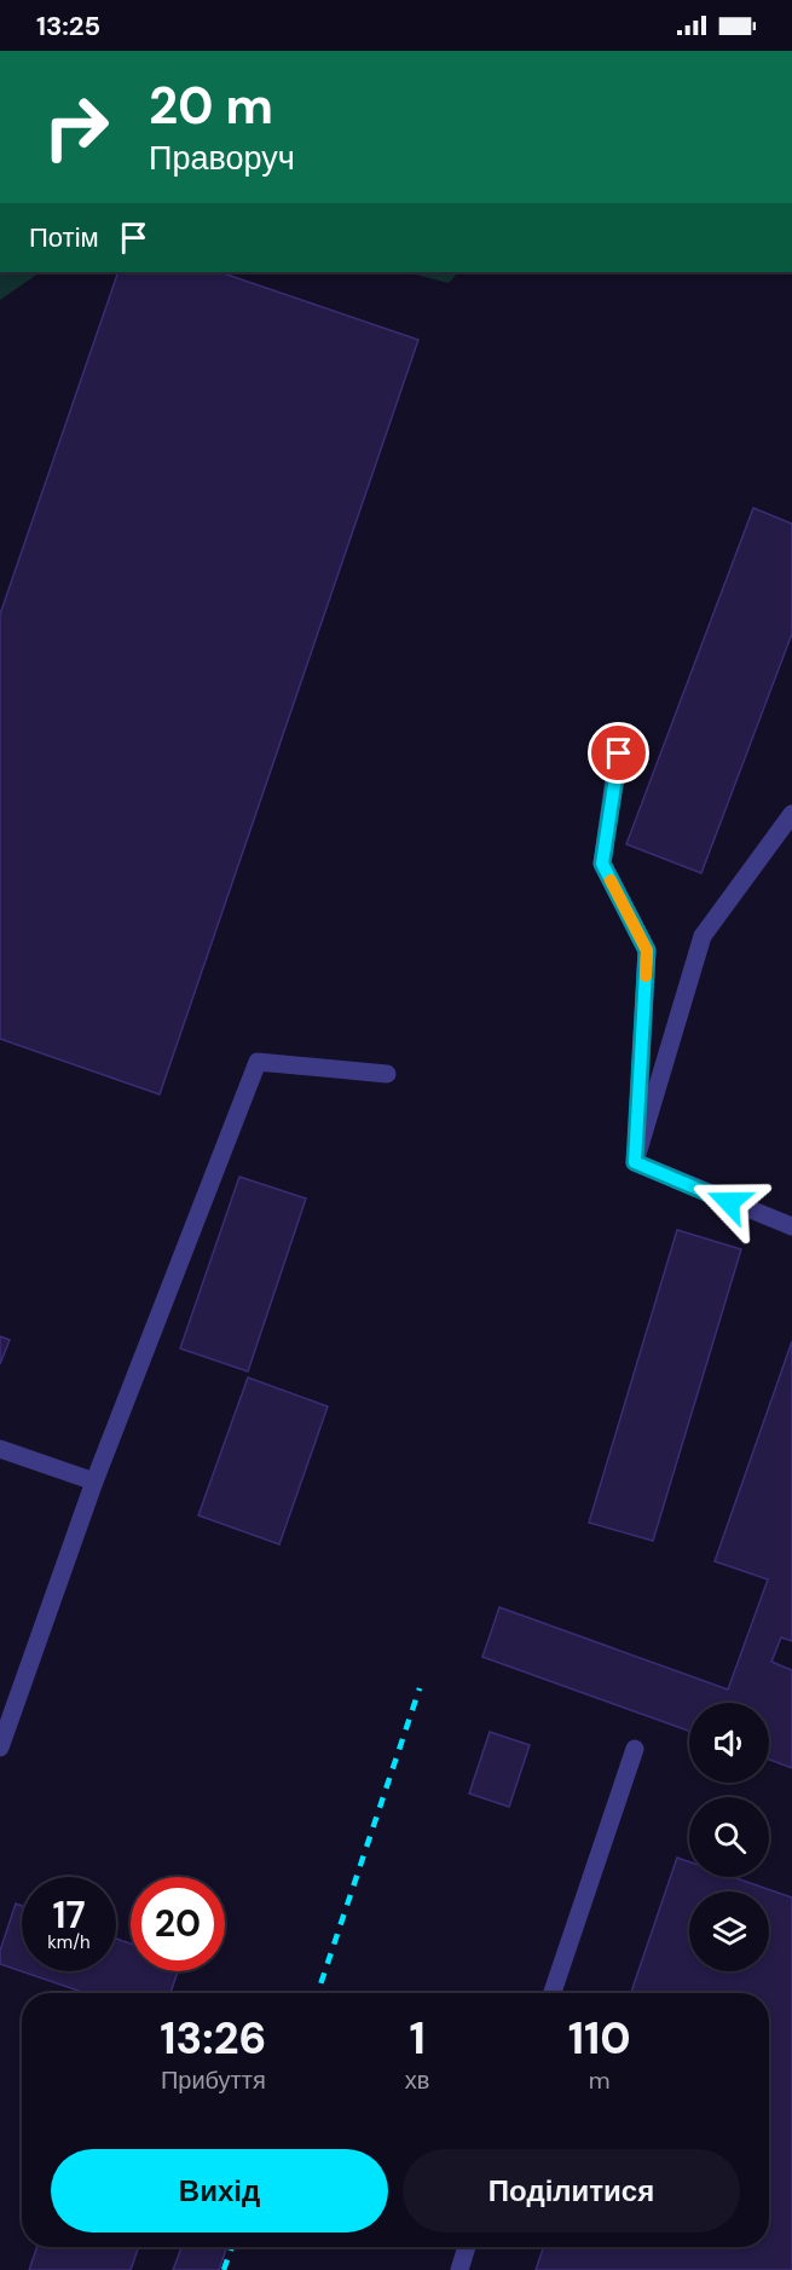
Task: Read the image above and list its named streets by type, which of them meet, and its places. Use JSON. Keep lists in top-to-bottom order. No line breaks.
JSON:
{"page":{"status":"13:25","turn":["20 m","Праворуч"],"then":"Потім","speed":"17 km/h","limit":"20","eta":["13:26","Прибуття","1","хв","110","m"],"buttons":["Вихід","Поділитися"]}}
